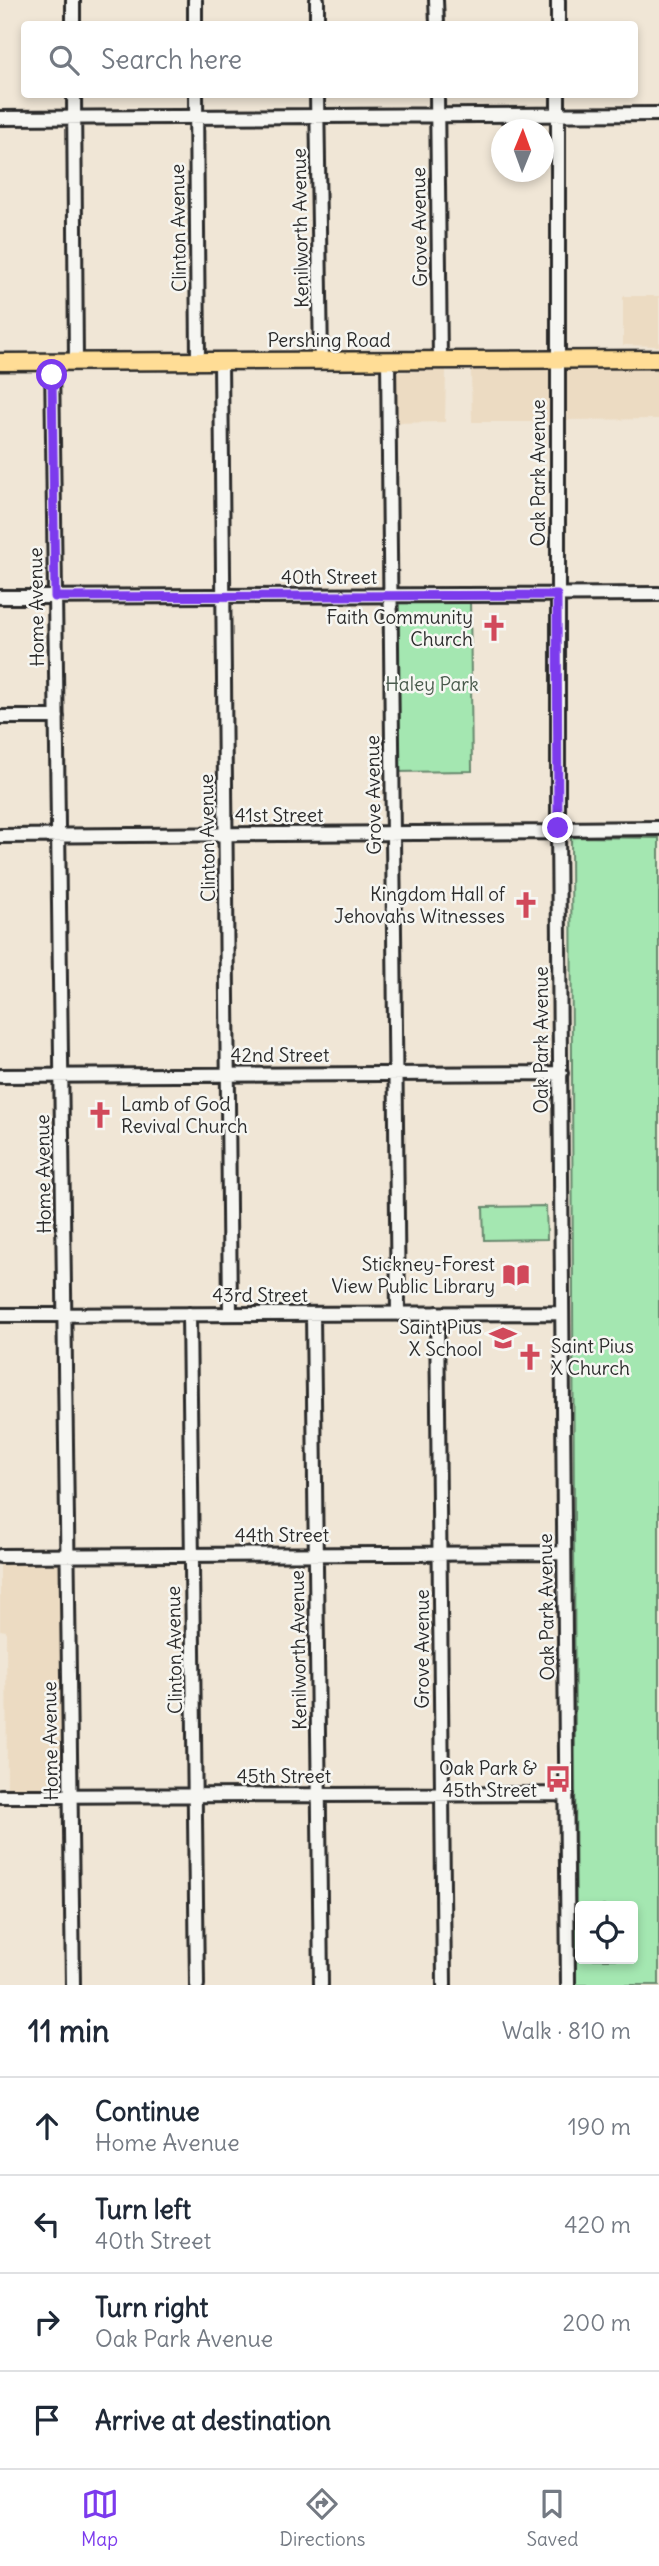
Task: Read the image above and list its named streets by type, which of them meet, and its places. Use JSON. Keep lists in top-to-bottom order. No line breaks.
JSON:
{"streets":{"main road":["Pershing Road"],"street":["Grove Avenue","Clinton Avenue","Kenilworth Avenue","Oak Park Avenue","40th Street","Home Avenue","41st Street","42nd Street","43rd Street","44th Street","45th Street"]},"crossings":[["Grove Avenue","Pershing Road"],["Grove Avenue","40th Street"],["Grove Avenue","41st Street"],["Grove Avenue","42nd Street"],["Grove Avenue","43rd Street"],["Grove Avenue","44th Street"],["Grove Avenue","45th Street"],["Clinton Avenue","Pershing Road"],["Clinton Avenue","40th Street"],["Clinton Avenue","41st Street"],["Clinton Avenue","42nd Street"],["Clinton Avenue","43rd Street"],["Clinton Avenue","44th Street"],["Clinton Avenue","45th Street"],["Kenilworth Avenue","Pershing Road"],["Kenilworth Avenue","43rd Street"],["Kenilworth Avenue","44th Street"],["Kenilworth Avenue","45th Street"],["Pershing Road","Oak Park Avenue"],["Pershing Road","Home Avenue"],["Oak Park Avenue","40th Street"],["Oak Park Avenue","41st Street"],["Oak Park Avenue","42nd Street"],["Oak Park Avenue","43rd Street"],["Oak Park Avenue","44th Street"],["Oak Park Avenue","45th Street"],["40th Street","Home Avenue"],["Home Avenue","41st Street"],["Home Avenue","42nd Street"],["Home Avenue","43rd Street"],["Home Avenue","44th Street"],["Home Avenue","45th Street"]],"parks":["Haley Park"],"places":{"church":["Faith Community Church","Kingdom Hall of Jehovahs Witnesses","Lamb of God Revival Church","Saint Pius X Church"],"library":["Stickney-Forest View Public Library"],"school or university":["Saint Pius X School"],"bus stop":["Oak Park & 45th Street"]},"north":"top","page":{"search":"Search here","heading":["11 min","Walk · 810 m"],"list":[["Continue","Home Avenue","190 m"],["Turn left","40th Street","420 m"],["Turn right","Oak Park Avenue","200 m"],"Arrive at destination"],"nav":["Map","Directions","Saved"]}}
